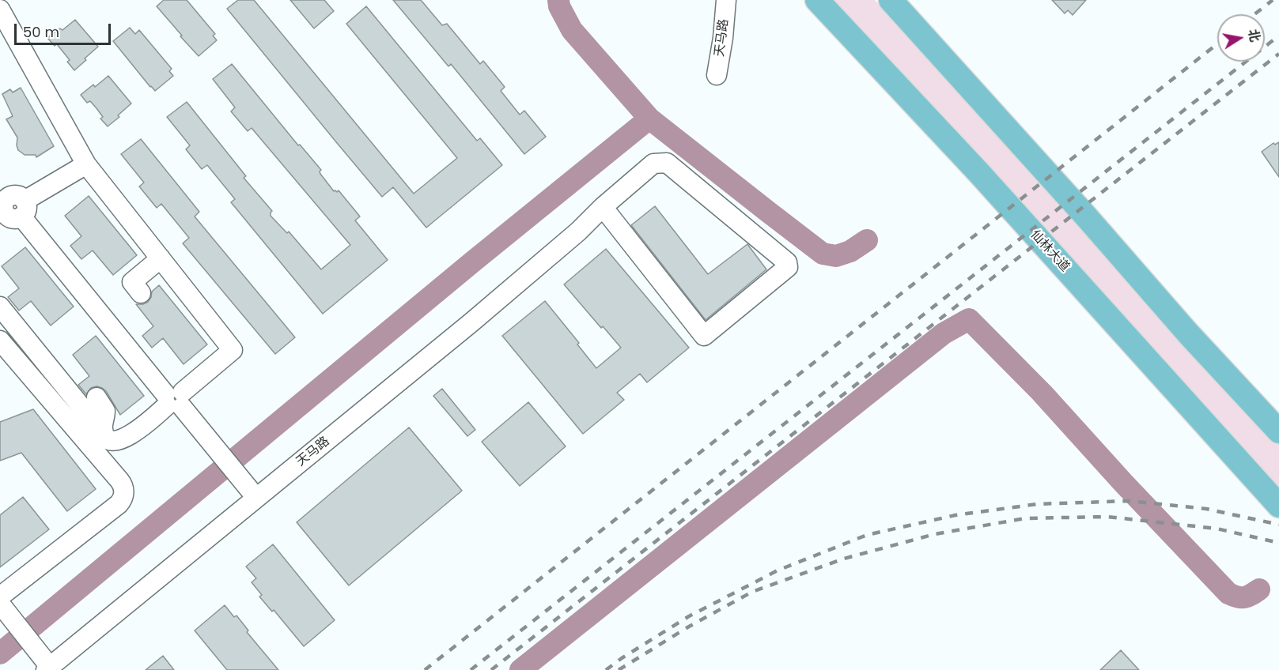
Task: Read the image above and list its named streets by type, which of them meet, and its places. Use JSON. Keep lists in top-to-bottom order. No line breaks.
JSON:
{"streets":{"main road":["仙林大道"],"street":["天马路"]},"scale_bar":"50 m","north":"right"}
